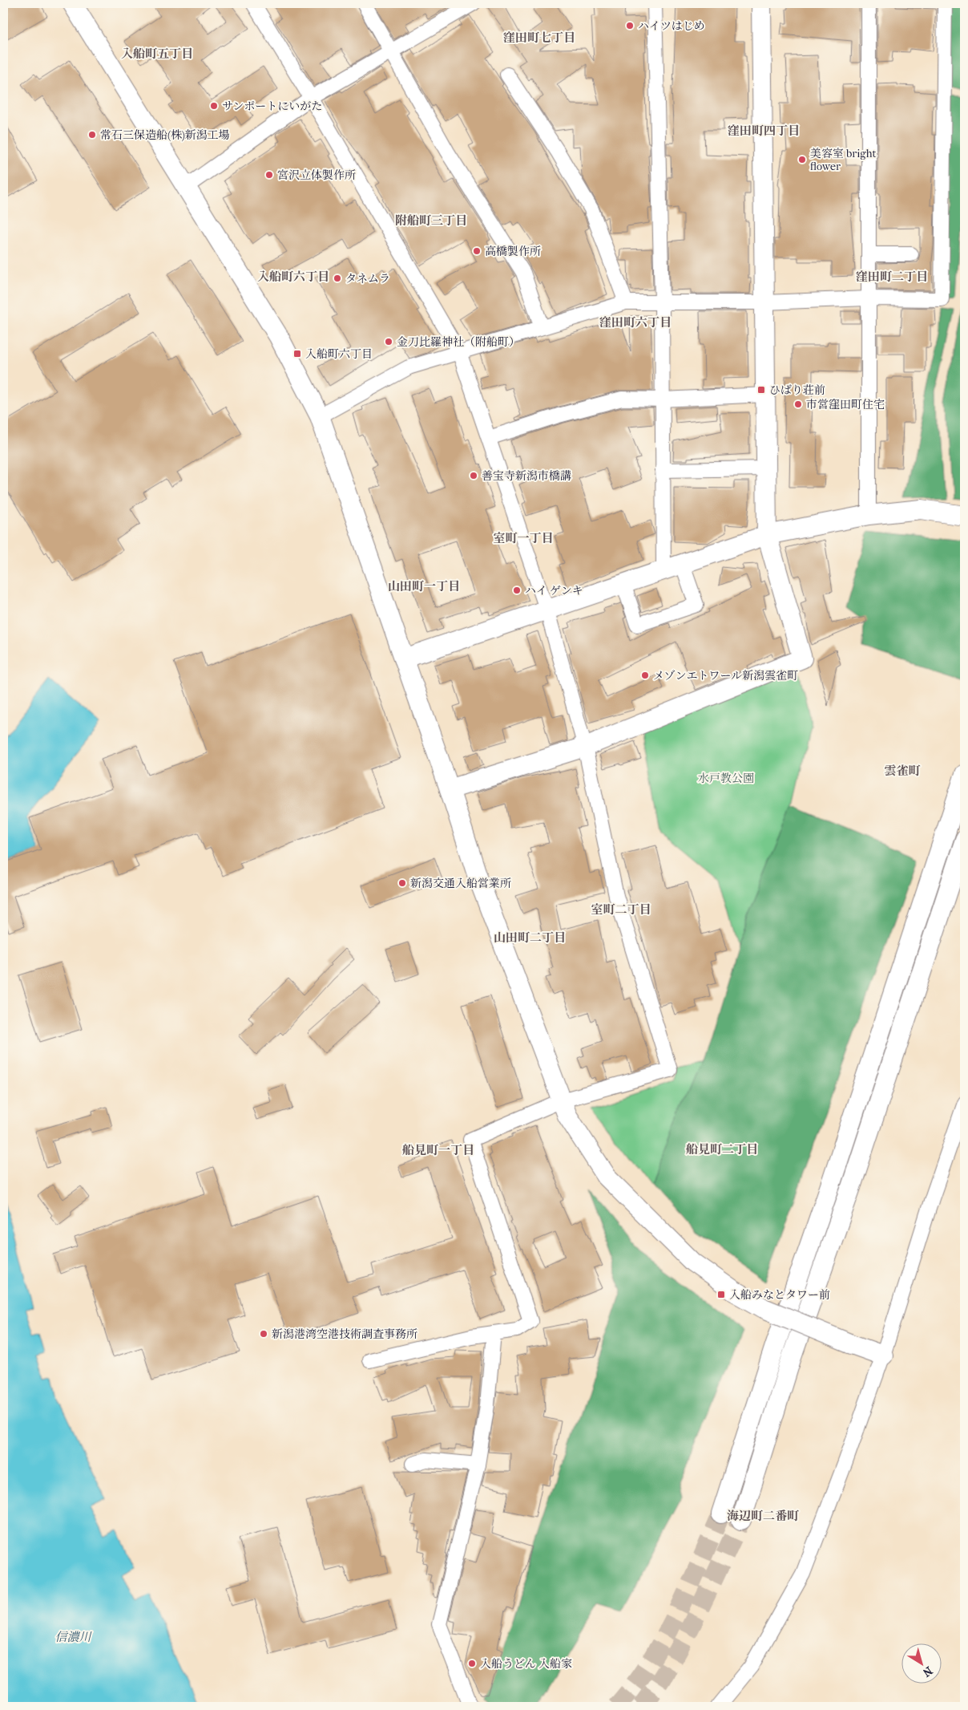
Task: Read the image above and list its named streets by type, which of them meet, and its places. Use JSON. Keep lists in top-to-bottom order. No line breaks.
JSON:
{"districts":["窪田町七丁目","入船町五丁目","窪田町四丁目","附船町三丁目","入船町六丁目","窪田町二丁目","窪田町六丁目","室町一丁目","山田町一丁目","雲雀町","室町二丁目","山田町二丁目","船見町二丁目","船見町一丁目","海辺町二番町"],"water":["信濃川"],"parks":["水戸教公園"],"places":{"other":["ハイツはじめ","サンポートにいがた","常石三保造船(株)新潟工場","美容室 bright flower","宮沢立体製作所","高橋製作所","タネムラ","金刀比羅神社（附船町）","市営窪田町住宅","善宝寺新潟市橋講","ハイ ゲンキ","メゾンエトワール新潟雲雀町","新潟交通入船営業所","新潟港湾空港技術調査事務所","入船うどん 入船家"],"transit":["入船町六丁目","ひばり荘前","入船みなとタワー前"]},"north":"bottom right"}
